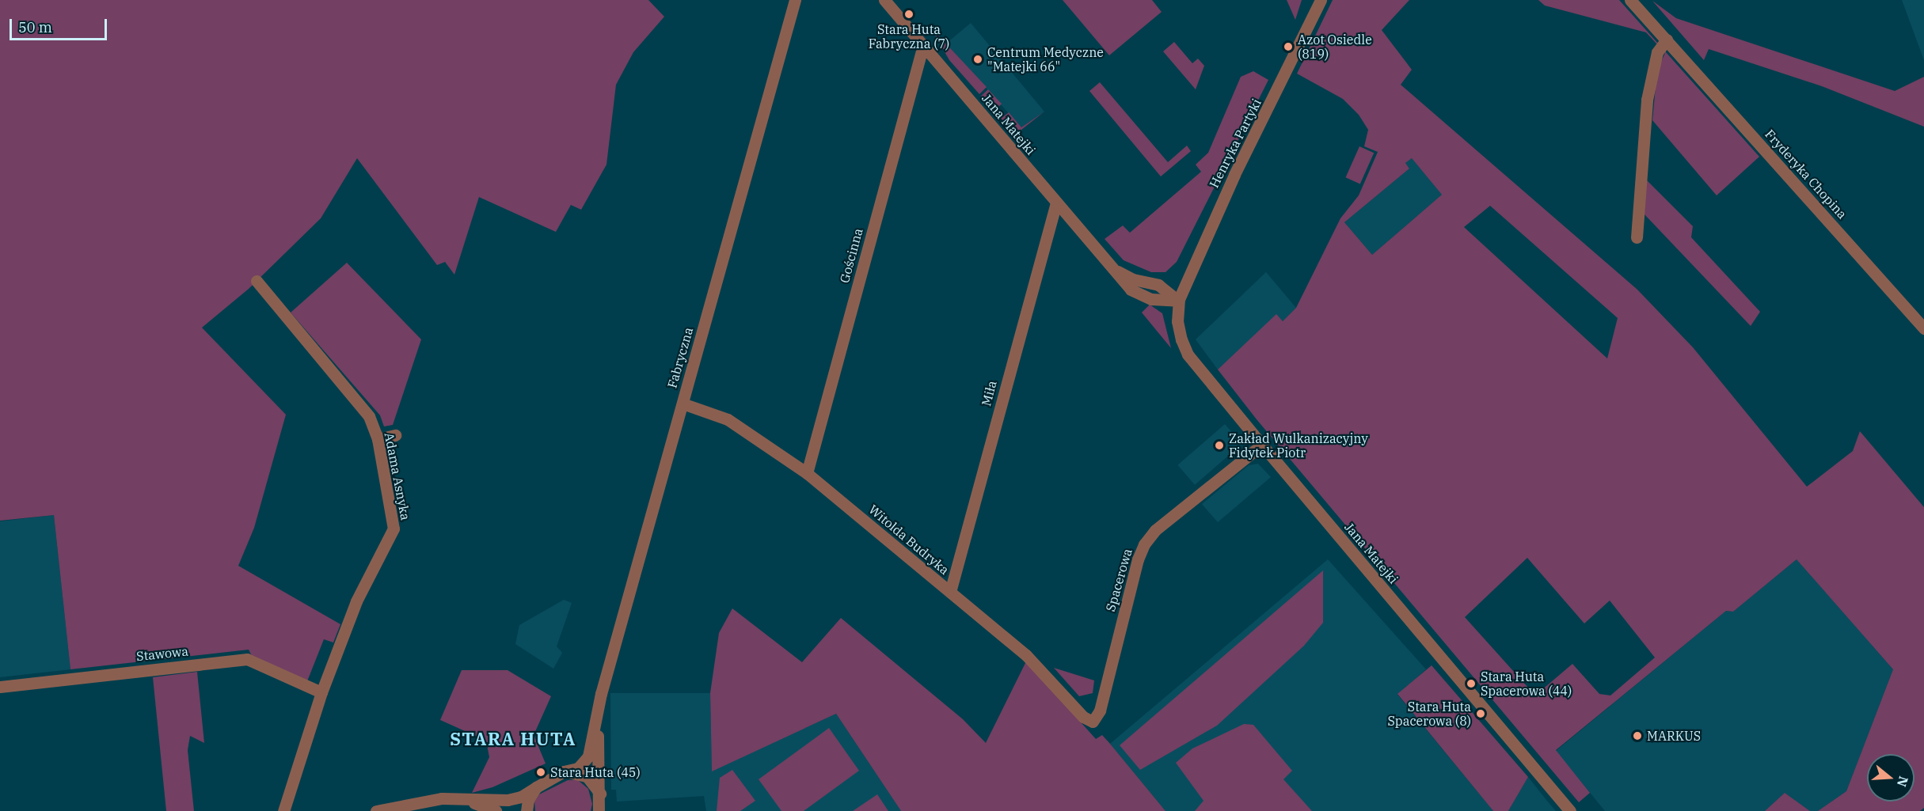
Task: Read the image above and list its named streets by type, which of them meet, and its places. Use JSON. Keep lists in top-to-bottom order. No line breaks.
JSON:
{"streets":{"street":["Jana Matejki","Henryka Partyki","Fryderyka Chopina","Gościnna","Fabryczna","Miła","Adama Asnyka","Witolda Budryka","Spacerowa","Stawowa"]},"crossings":[["Jana Matejki","Henryka Partyki"],["Jana Matejki","Gościnna"],["Jana Matejki","Miła"],["Jana Matejki","Spacerowa"],["Gościnna","Witolda Budryka"],["Fabryczna","Witolda Budryka"],["Miła","Witolda Budryka"],["Adama Asnyka","Stawowa"],["Witolda Budryka","Spacerowa"]],"districts":["STARA HUTA"],"places":["Stara Huta Fabryczna (7)","Azot Osiedle (819)","Centrum Medyczne \"Matejki 66\"","Zakład Wulkanizacyjny Fidytek Piotr","Stara Huta Spacerowa (44)","Stara Huta Spacerowa (8)","MARKUS","Stara Huta (45)"],"scale_bar":"50 m","north":"right"}
